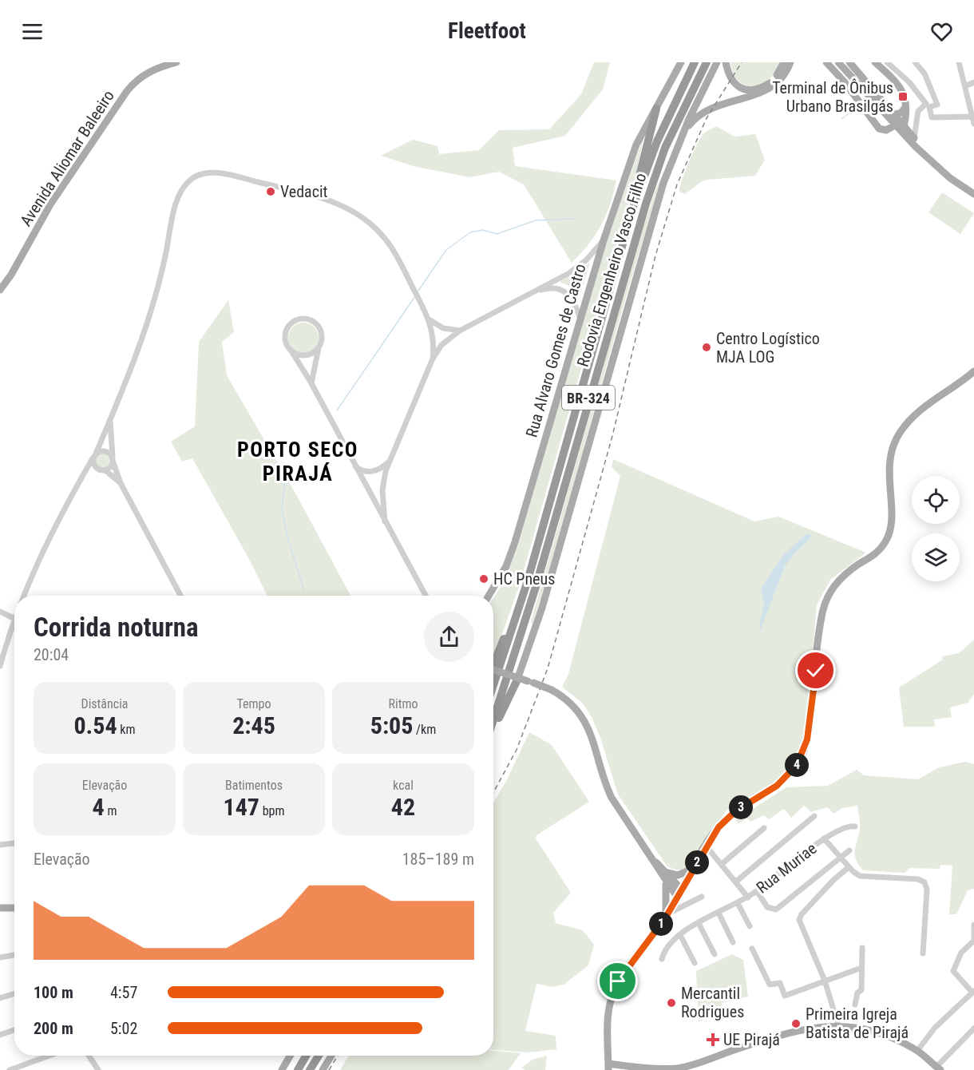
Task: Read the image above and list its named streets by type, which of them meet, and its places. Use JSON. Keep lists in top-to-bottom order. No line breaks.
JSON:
{"streets":{"highway":["Rodovia Engenheiro Vasco Filho","BR-324"],"main road":["Avenida Aliomar Baleeiro","Rua Alvaro Gomes de Castro"],"street":["Rua Muriae"]},"districts":["PORTO SECO PIRAJÁ"],"places":{"transit":["Terminal de Ônibus Urbano Brasilgás"],"other":["Vedacit","Centro Logístico MJA LOG","HC Pneus","Mercantil Rodrigues","Primeira Igreja Batista de Pirajá"],"health":["UE Pirajá"]},"page":{"header":"Fleetfoot","heading":["Corrida noturna","20:04"],"stats":[["Distância","0.54 km"],["Tempo","2:45"],["Ritmo","5:05 /km"],["Elevação","4 m"],["Batimentos","147 bpm"],["kcal","42"]],"pins":["4","3","2","1"],"chart":["Elevação","185–189 m"],"list":[{"name":"100 m","note":"4:57"},{"name":"200 m","note":"5:02"}]}}
